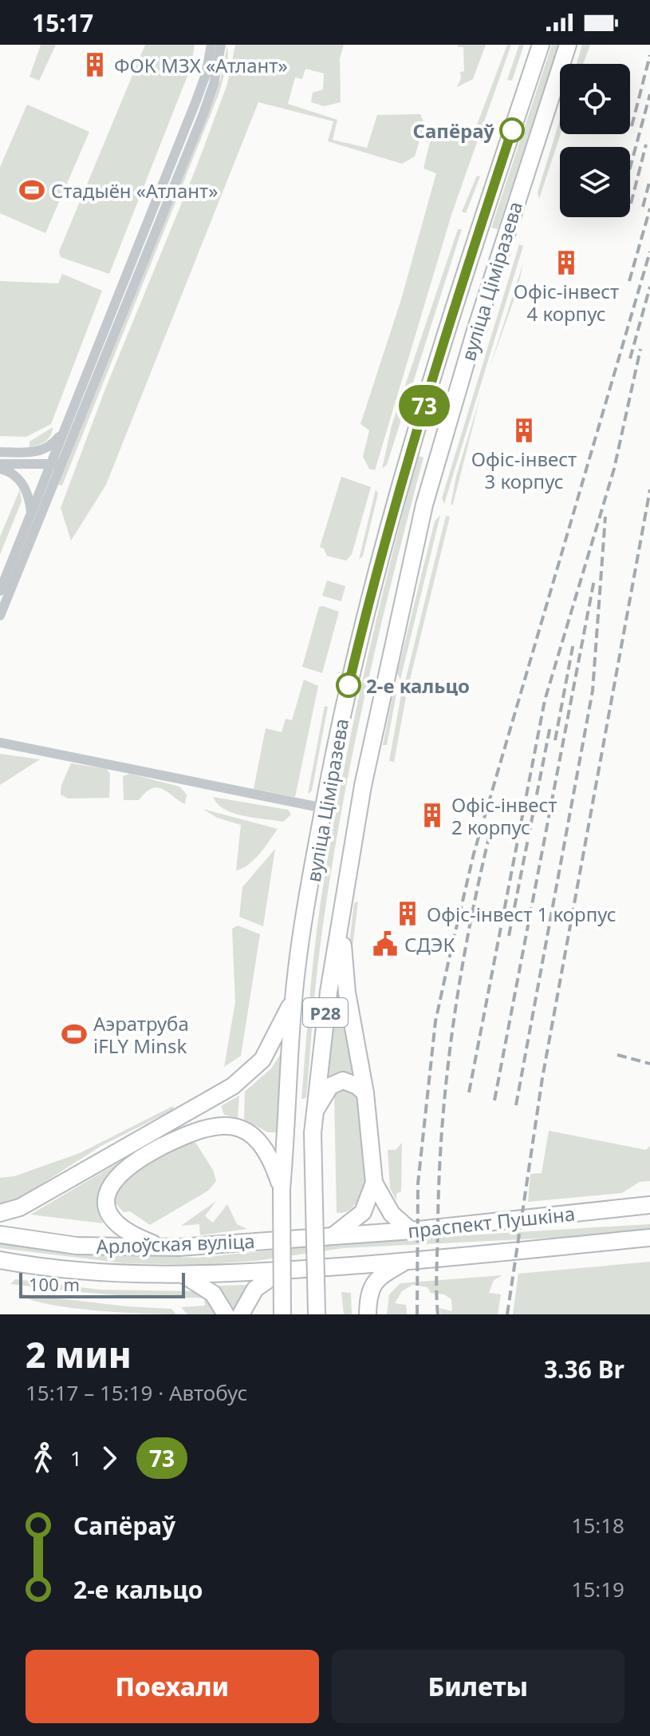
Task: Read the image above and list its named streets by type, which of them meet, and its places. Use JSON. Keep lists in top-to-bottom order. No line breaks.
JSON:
{"streets":{"main road":["вуліца Ціміразева","Р28","праспект Пушкіна","Арлоўская вуліца"]},"crossings":[["праспект Пушкіна","Арлоўская вуліца"]],"places":{"building":["ФОК МЗХ «Атлант»","Офіс-інвест 4 корпус","Офіс-інвест 3 корпус","Офіс-інвест 2 корпус","Офіс-інвест 1 корпус"],"other":["Сапёраў","2-е кальцо"],"sports":["Стадыён «Атлант»","Аэратруба iFLY Minsk"],"public building":["СДЭК"]},"lines":["bus line 73"],"scale_bar":"100 m","page":{"status":"15:17","on_map":"73","scale":"100 m","heading":["2 мин","15:17 – 15:19 · Автобус","3.36 Br"],"legs":["1","73"],"list":[{"name":"Сапёраў","value":"15:18"},{"name":"2-е кальцо","value":"15:19"}],"buttons":["Поехали","Билеты"]}}
